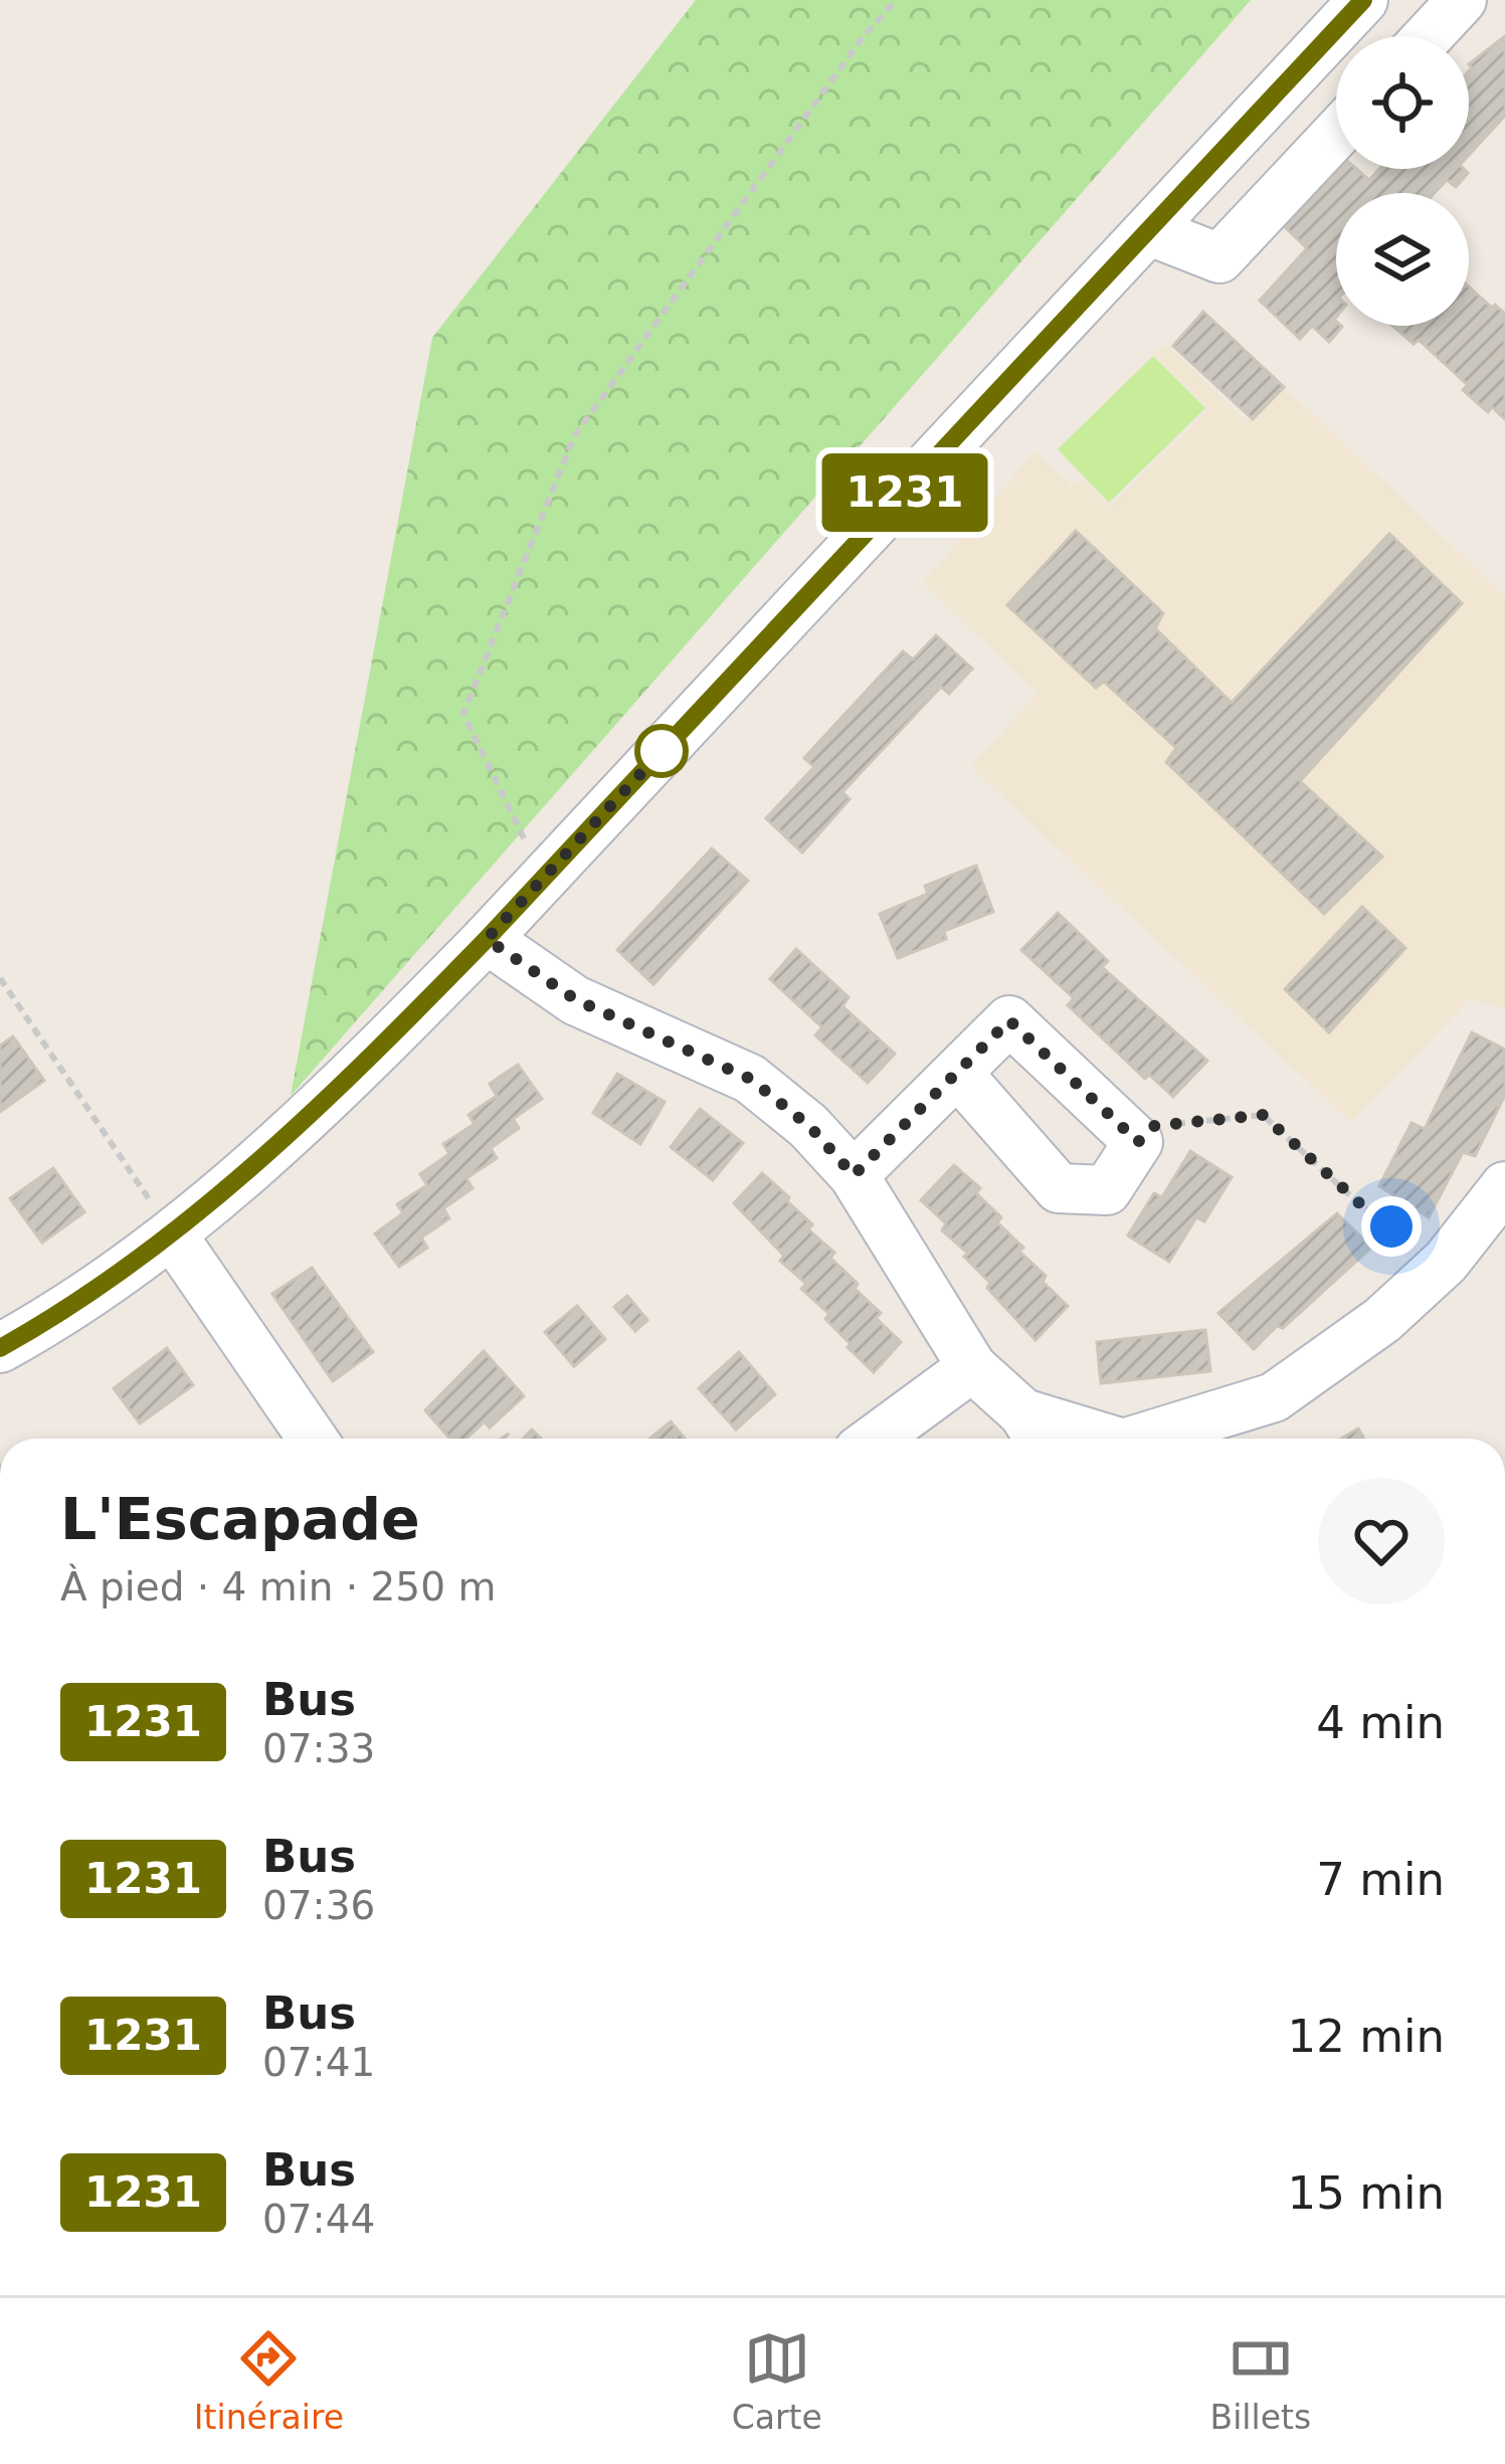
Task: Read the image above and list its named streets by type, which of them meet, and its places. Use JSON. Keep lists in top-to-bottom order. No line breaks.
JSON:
{"lines":["bus line 1231"],"page":{"on_map":"1231","heading":["L'Escapade","À pied · 4 min · 250 m"],"list":[{"mark":"1231","name":"Bus","note":"07:33","value":"4 min"},{"mark":"1231","name":"Bus","note":"07:36","value":"7 min"},{"mark":"1231","name":"Bus","note":"07:41","value":"12 min"},{"mark":"1231","name":"Bus","note":"07:44","value":"15 min"}],"tabs":["Itinéraire","Carte","Billets"]}}
